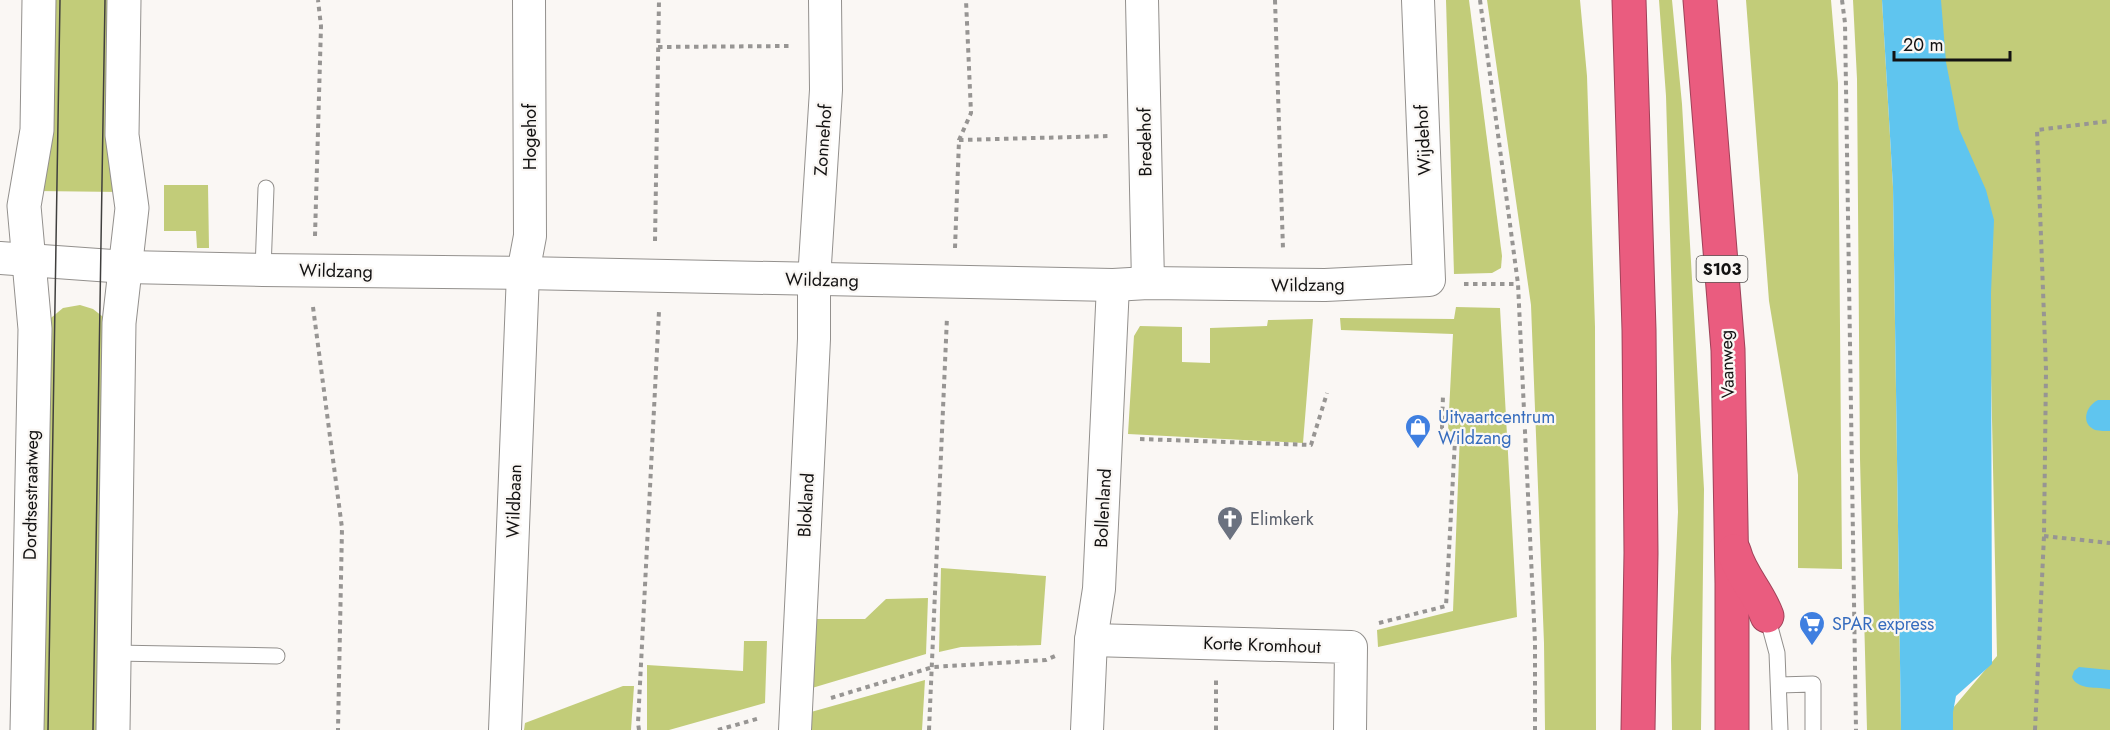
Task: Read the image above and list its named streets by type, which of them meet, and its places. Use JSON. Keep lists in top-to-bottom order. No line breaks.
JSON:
{"streets":{"highway":["S103","Vaanweg"],"street":["Hogehof","Zonnehof","Wijdehof","Bredehof","Wildzang","Dordtsestraatweg","Wildbaan","Blokland","Bollenland","Korte Kromhout"]},"crossings":[["Hogehof","Wildzang"],["Hogehof","Wildbaan"],["Zonnehof","Wildzang"],["Zonnehof","Blokland"],["Wijdehof","Wildzang"],["Bredehof","Wildzang"],["Wildzang","Wildbaan"],["Wildzang","Blokland"],["Wildzang","Bollenland"],["Bollenland","Korte Kromhout"]],"places":{"shop":["Uitvaartcentrum Wildzang"],"church":["Elimkerk"],"supermarket":["SPAR express"]},"scale_bar":"20 m"}
